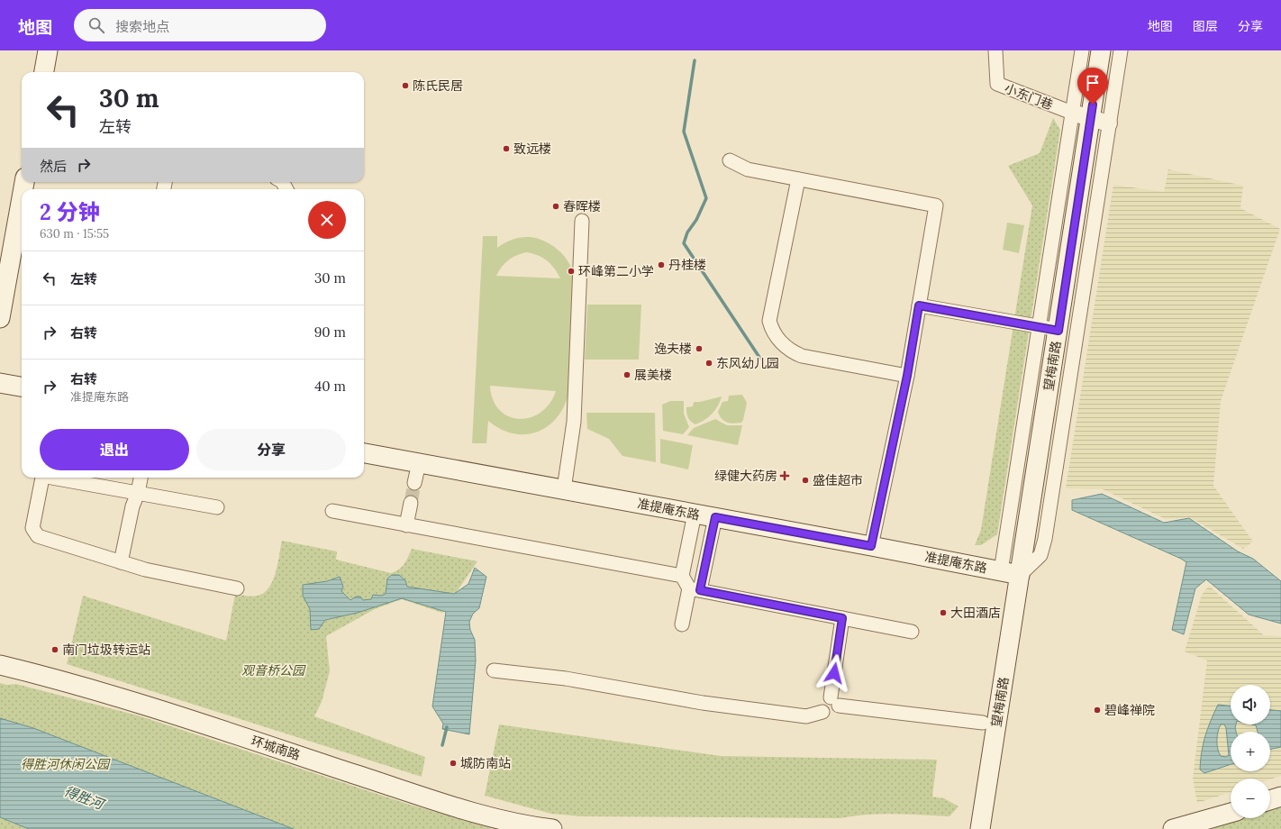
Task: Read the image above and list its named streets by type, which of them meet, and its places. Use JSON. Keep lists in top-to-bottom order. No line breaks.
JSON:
{"streets":{"main road":["望梅南路","准提庵东路","环城南路"],"street":["小东门巷"]},"crossings":[["望梅南路","准提庵东路"]],"water":["得胜河"],"parks":["观音桥公园","得胜河休闲公园"],"places":{"other":["陈氏民居","致远楼","春晖楼","丹桂楼","环峰第二小学","逸夫楼","东风幼儿园","展美楼","盛佳超市","大田酒店","南门垃圾转运站","碧峰禅院","城防南站"],"health":["绿健大药房"]},"page":{"header":"地图","search":"搜索地点","nav":["地图","图层","分享"],"turn":["30 m","左转"],"then":"然后","heading":["2 分钟","630 m · 15:55"],"list":[{"name":"左转","value":"30 m"},{"name":"右转","value":"90 m"},{"name":"右转","note":"准提庵东路","value":"40 m"}],"buttons":["退出","分享"],"map_buttons":["+","−"]}}
